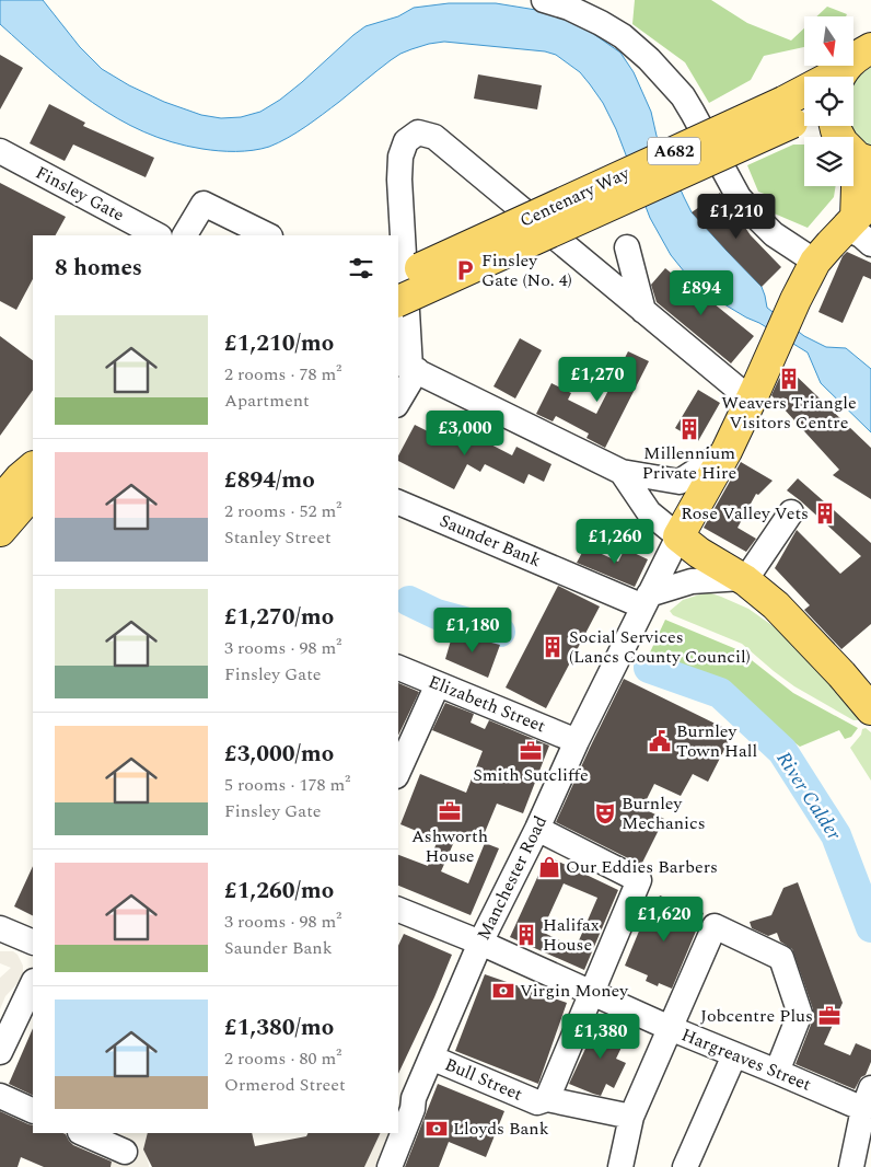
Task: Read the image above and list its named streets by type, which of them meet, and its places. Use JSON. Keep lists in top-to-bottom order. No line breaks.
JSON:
{"streets":{"main road":["A682","Centenary Way","Manchester Road"],"street":["Finsley Gate","Saunder Bank","Elizabeth Street","Hargreaves Street","Bull Street"]},"crossings":[["Saunder Bank","Manchester Road"],["Elizabeth Street","Manchester Road"],["Manchester Road","Hargreaves Street"],["Manchester Road","Bull Street"]],"water":["River Calder"],"places":{"parking":["Finsley Gate (No. 4)"],"building":["Weavers Triangle Visitors Centre","Millennium Private Hire","Rose Valley Vets","Social Services (Lancs County Council)","Halifax House"],"public building":["Burnley Town Hall"],"office":["Smith Sutcliffe","Ashworth House","Jobcentre Plus"],"theatre":["Burnley Mechanics"],"shop":["Our Eddies Barbers"],"bank":["Virgin Money","Lloyds Bank"]},"north":"bottom","page":{"price":["£1,210","£894","£1,270","£3,000","£1,260","£1,180","£1,620","£1,380"],"heading":"8 homes","list":[{"name":"£1,210/mo","note":"2 rooms · 78 m² · Apartment"},{"name":"£894/mo","note":"2 rooms · 52 m² · Stanley Street"},{"name":"£1,270/mo","note":"3 rooms · 98 m² · Finsley Gate"},{"name":"£3,000/mo","note":"5 rooms · 178 m² · Finsley Gate"},{"name":"£1,260/mo","note":"3 rooms · 98 m² · Saunder Bank"},{"name":"£1,380/mo","note":"2 rooms · 80 m² · Ormerod Street"}]}}
